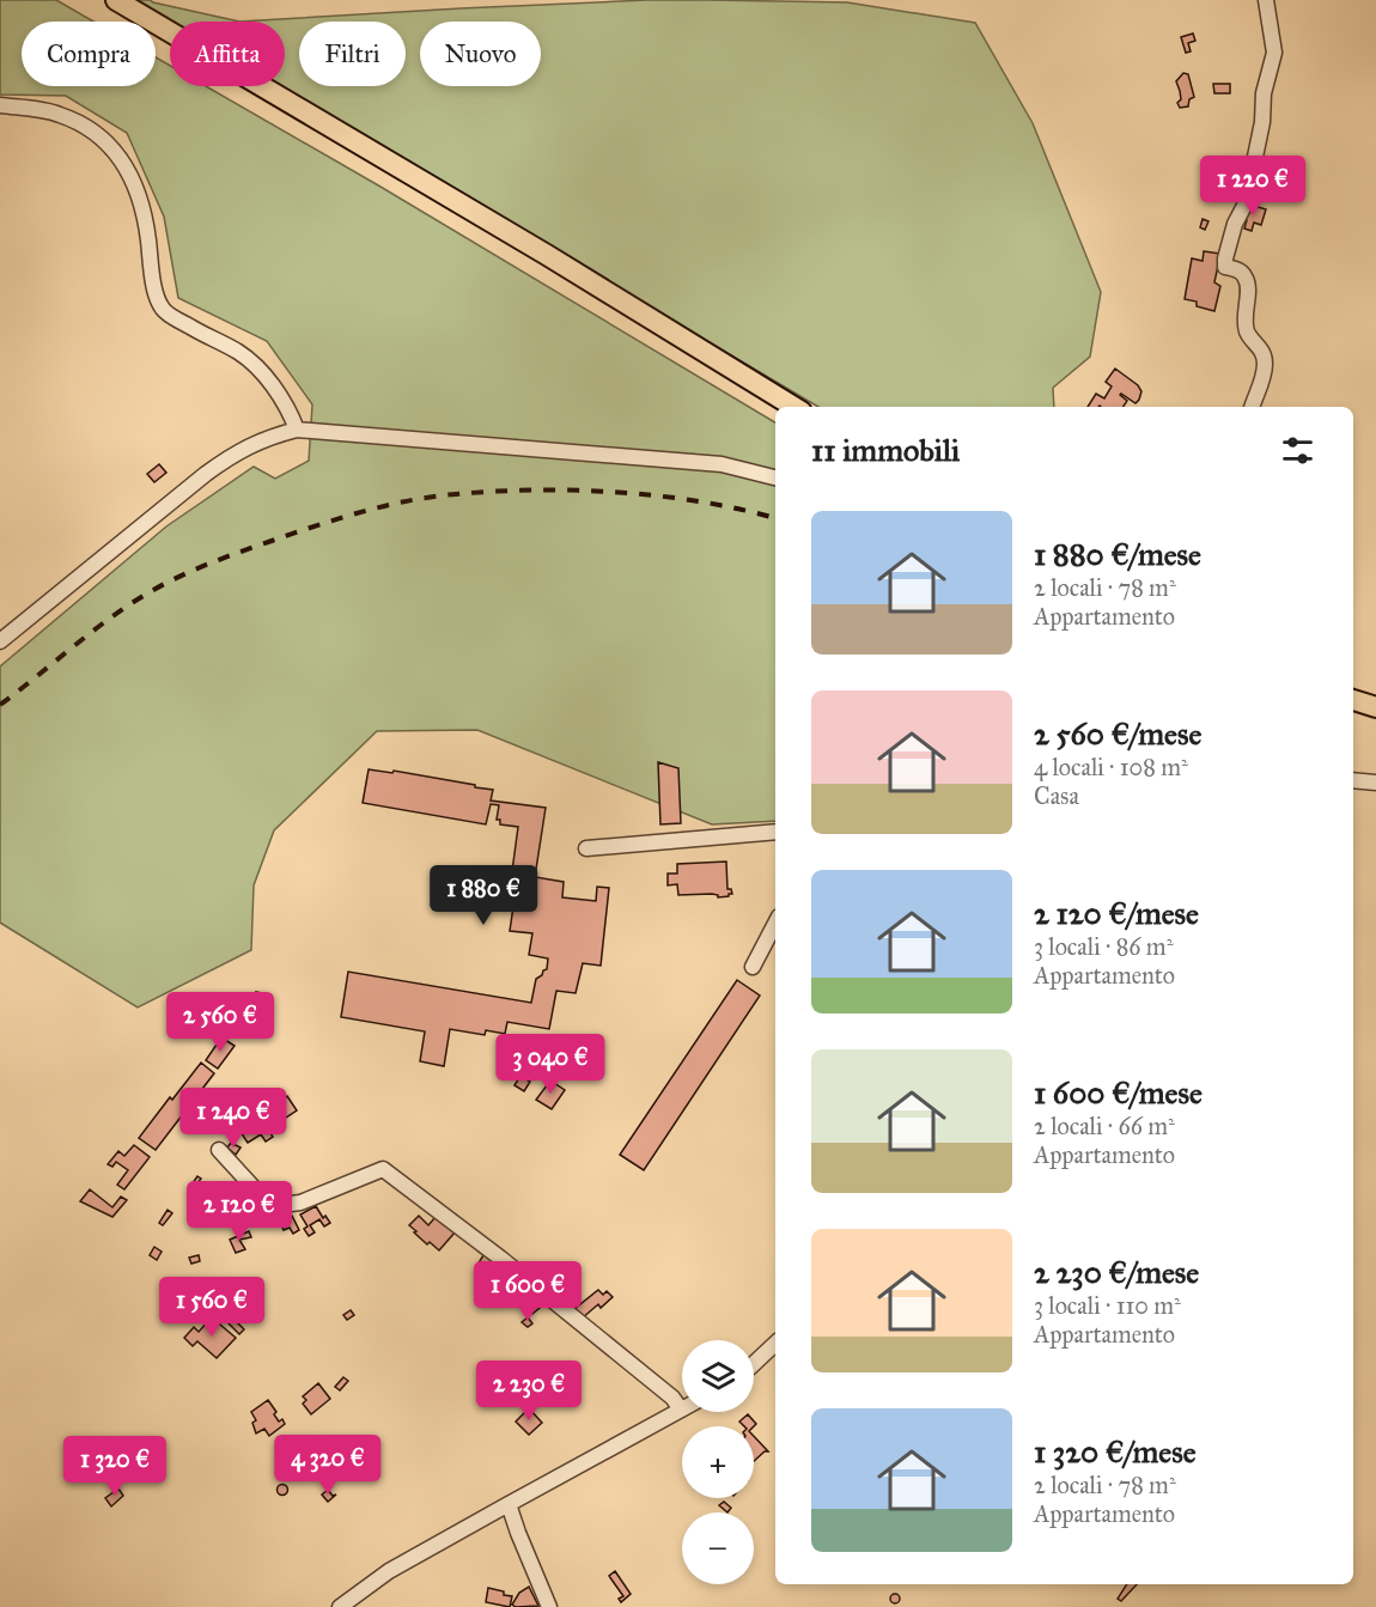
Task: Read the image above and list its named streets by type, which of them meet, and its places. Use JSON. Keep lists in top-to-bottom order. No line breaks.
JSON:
{"page":{"chip":["Compra","Affitta","Filtri","Nuovo"],"price":["1 220 €","1 880 €","2 560 €","3 040 €","1 240 €","2 120 €","1 600 €","1 560 €","2 230 €","4 320 €","1 320 €"],"heading":"11 immobili","list":[{"name":"1 880 €/mese","note":"2 locali · 78 m² · Appartamento"},{"name":"2 560 €/mese","note":"4 locali · 108 m² · Casa"},{"name":"2 120 €/mese","note":"3 locali · 86 m² · Appartamento"},{"name":"1 600 €/mese","note":"2 locali · 66 m² · Appartamento"},{"name":"2 230 €/mese","note":"3 locali · 110 m² · Appartamento"},{"name":"1 320 €/mese","note":"2 locali · 78 m² · Appartamento"}],"map_buttons":["+","−"]}}
